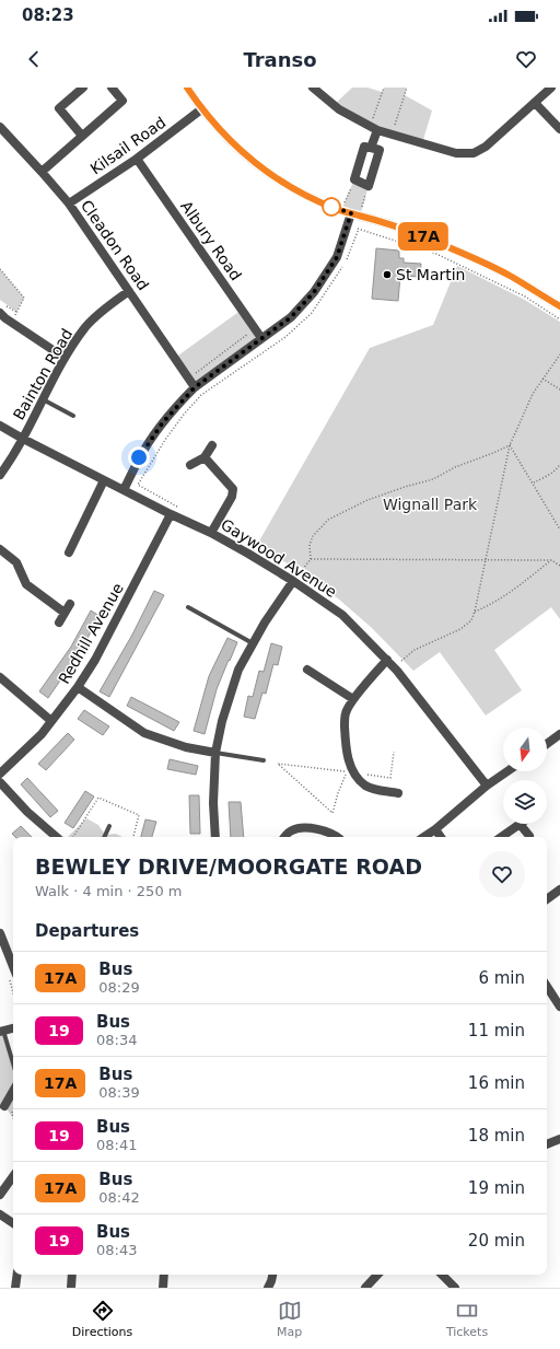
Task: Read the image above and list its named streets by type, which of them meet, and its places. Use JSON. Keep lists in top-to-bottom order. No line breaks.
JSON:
{"streets":{"street":["Kilsail Road","Albury Road","Cleadon Road","Bainton Road","Gaywood Avenue","Redhill Avenue"]},"crossings":[["Kilsail Road","Albury Road"],["Kilsail Road","Cleadon Road"],["Cleadon Road","Bainton Road"],["Bainton Road","Gaywood Avenue"],["Gaywood Avenue","Redhill Avenue"]],"parks":["Wignall Park"],"places":["St Martin"],"lines":["bus line 17A"],"north":"bottom","page":{"status":"08:23","header":"Transo","on_map":"17A","heading":[["BEWLEY DRIVE/MOORGATE ROAD","Walk · 4 min · 250 m"],"Departures"],"list":[{"mark":"17A","name":"Bus","note":"08:29","value":"6 min"},{"mark":"19","name":"Bus","note":"08:34","value":"11 min"},{"mark":"17A","name":"Bus","note":"08:39","value":"16 min"},{"mark":"19","name":"Bus","note":"08:41","value":"18 min"},{"mark":"17A","name":"Bus","note":"08:42","value":"19 min"},{"mark":"19","name":"Bus","note":"08:43","value":"20 min"}],"tabs":["Directions","Map","Tickets"]}}
